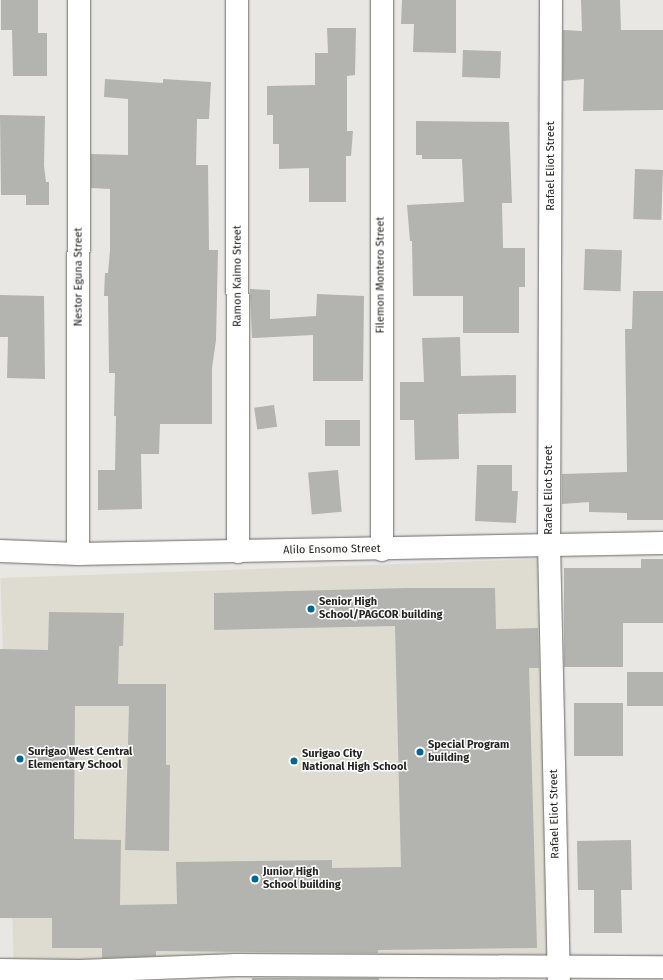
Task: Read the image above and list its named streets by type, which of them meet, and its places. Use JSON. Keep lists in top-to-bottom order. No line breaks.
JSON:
{"streets":{"street":["Rafael Eliot Street","Filemon Montero Street","Ramon Kaimo Street","Nestor Eguna Street","Alilo Ensomo Street"]},"crossings":[["Rafael Eliot Street","Alilo Ensomo Street"],["Filemon Montero Street","Alilo Ensomo Street"],["Ramon Kaimo Street","Alilo Ensomo Street"],["Nestor Eguna Street","Alilo Ensomo Street"]],"places":["Senior High School/PAGCOR building","Special Program building","Surigao West Central Elementary School","Surigao City National High School","Junior High School building"]}
